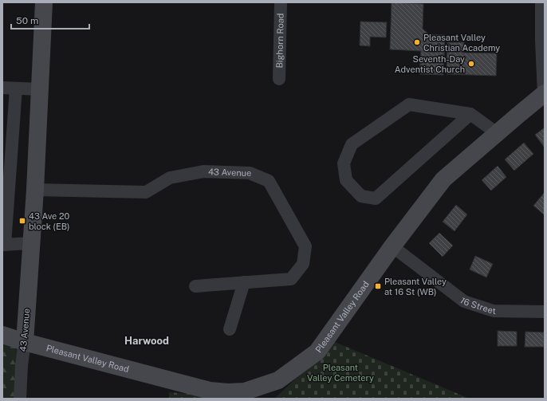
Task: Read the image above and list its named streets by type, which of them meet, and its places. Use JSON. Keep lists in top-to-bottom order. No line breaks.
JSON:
{"streets":{"street":["Bighorn Road","43 Avenue","16 Street","Pleasant Valley Road"]},"crossings":[["43 Avenue","Pleasant Valley Road"],["16 Street","Pleasant Valley Road"]],"districts":["Harwood"],"parks":["Pleasant Valley Cemetery"],"places":{"other":["Pleasant Valley Christian Academy","Seventh-Day Adventist Church"],"transit":["43 Ave 20 block (EB)","Pleasant Valley at 16 St (WB)"]},"scale_bar":"50 m"}
